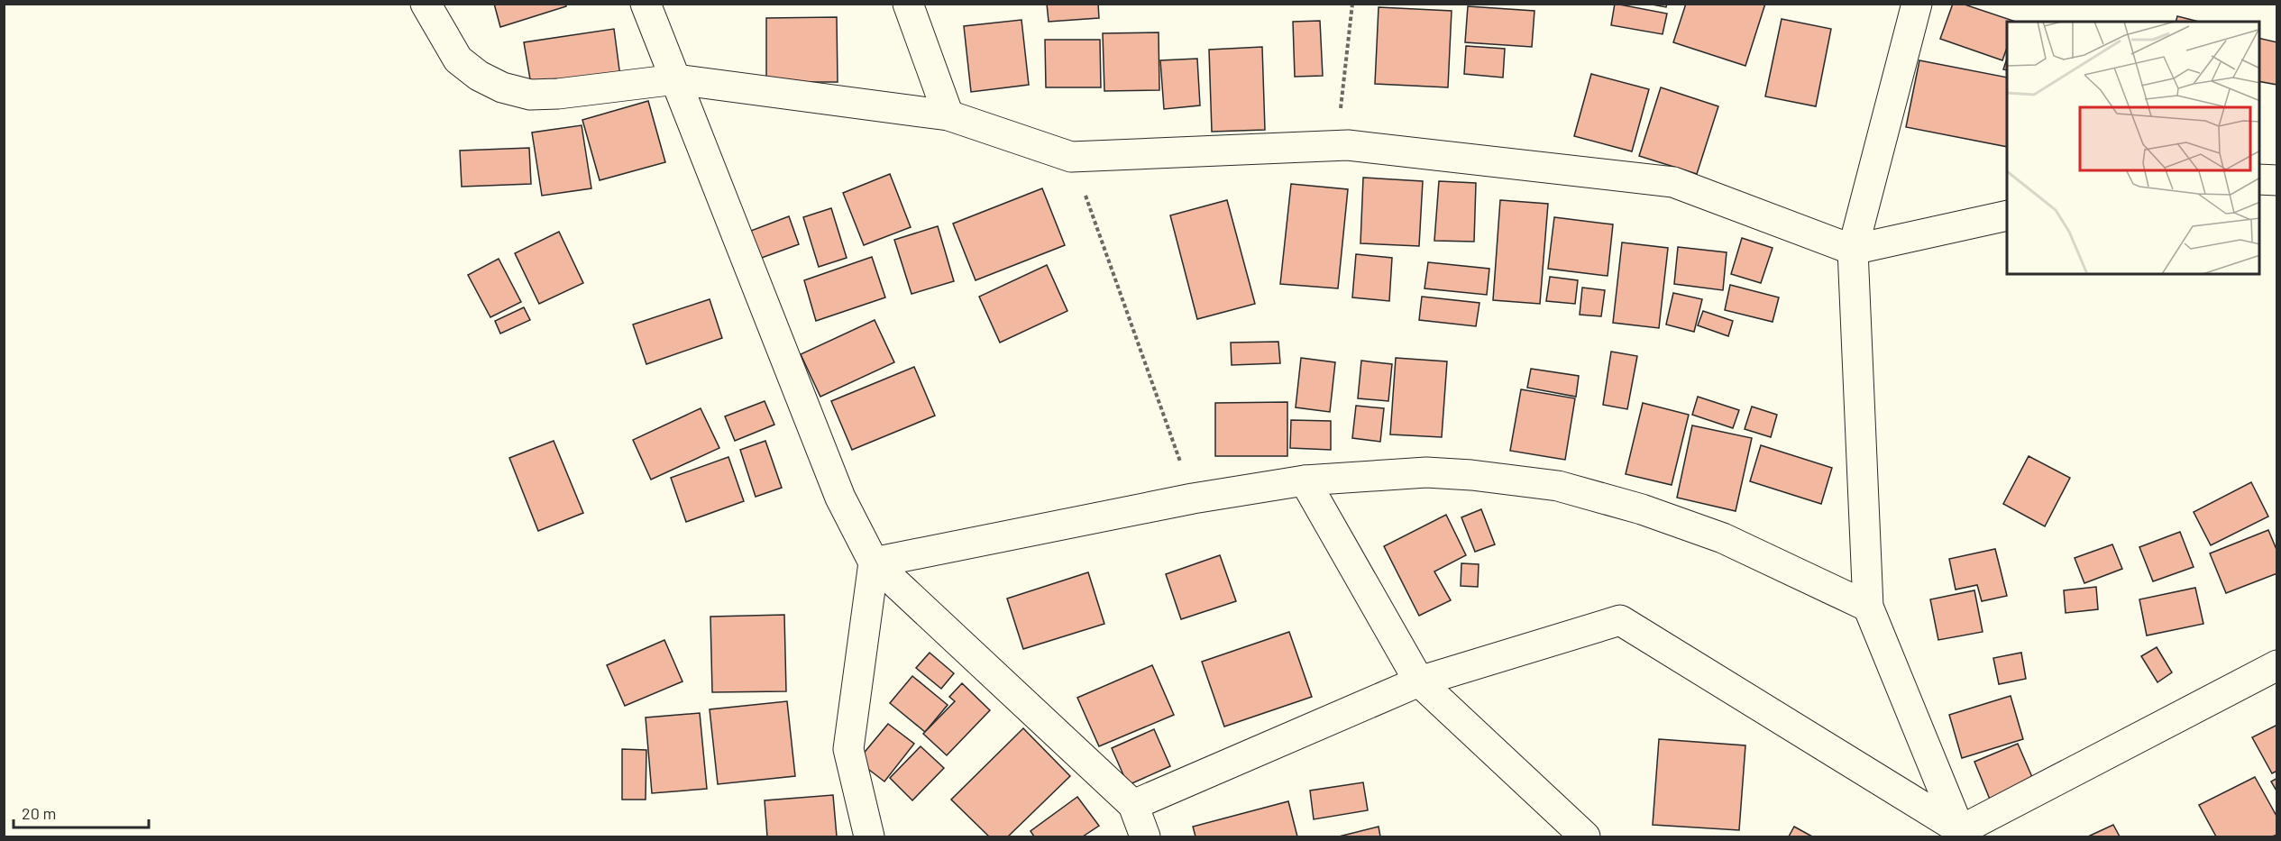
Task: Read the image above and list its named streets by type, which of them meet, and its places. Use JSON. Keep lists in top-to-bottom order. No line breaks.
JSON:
{"scale_bar":"20 m"}
